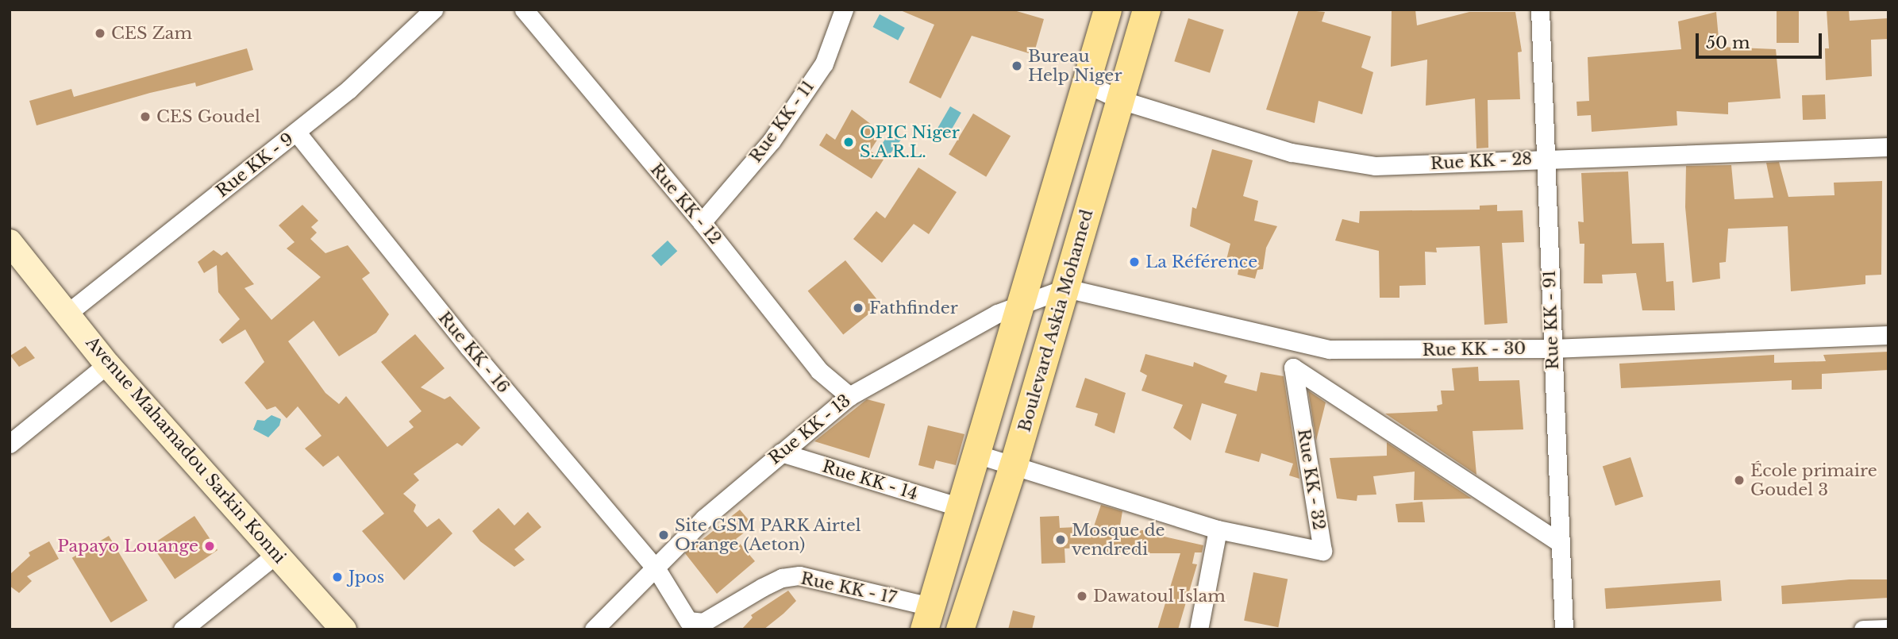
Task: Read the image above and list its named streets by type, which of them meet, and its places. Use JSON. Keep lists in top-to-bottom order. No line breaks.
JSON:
{"streets":{"main road":["Boulevard Askia Mohamed"],"street":["Rue KK - 11","Rue KK - 28","Rue KK - 9","Rue KK - 12","Rue KK - 91","Rue KK - 30","Rue KK - 16","Rue KK - 13","Avenue Mahamadou Sarkin Konni","Rue KK - 32","Rue KK - 14","Rue KK - 17"]},"crossings":[["Rue KK - 11","Rue KK - 12"],["Rue KK - 28","Rue KK - 91"],["Rue KK - 28","Boulevard Askia Mohamed"],["Rue KK - 9","Rue KK - 16"],["Rue KK - 9","Avenue Mahamadou Sarkin Konni"],["Rue KK - 12","Rue KK - 13"],["Rue KK - 91","Rue KK - 30"],["Rue KK - 91","Rue KK - 32"],["Boulevard Askia Mohamed","Rue KK - 30"],["Boulevard Askia Mohamed","Rue KK - 13"],["Boulevard Askia Mohamed","Rue KK - 32"],["Rue KK - 30","Rue KK - 13"],["Rue KK - 16","Rue KK - 13"],["Rue KK - 16","Rue KK - 17"],["Rue KK - 13","Rue KK - 14"]],"places":["CES Zam","Bureau Help Niger","CES Goudel","OPIC Niger S.A.R.L.","La Référence","Fathfinder","École primaire Goudel 3","Site GSM PARK Airtel Orange (Aeton)","Mosque de vendredi","Papayo Louange","Jpos","Dawatoul Islam"],"scale_bar":"50 m"}
